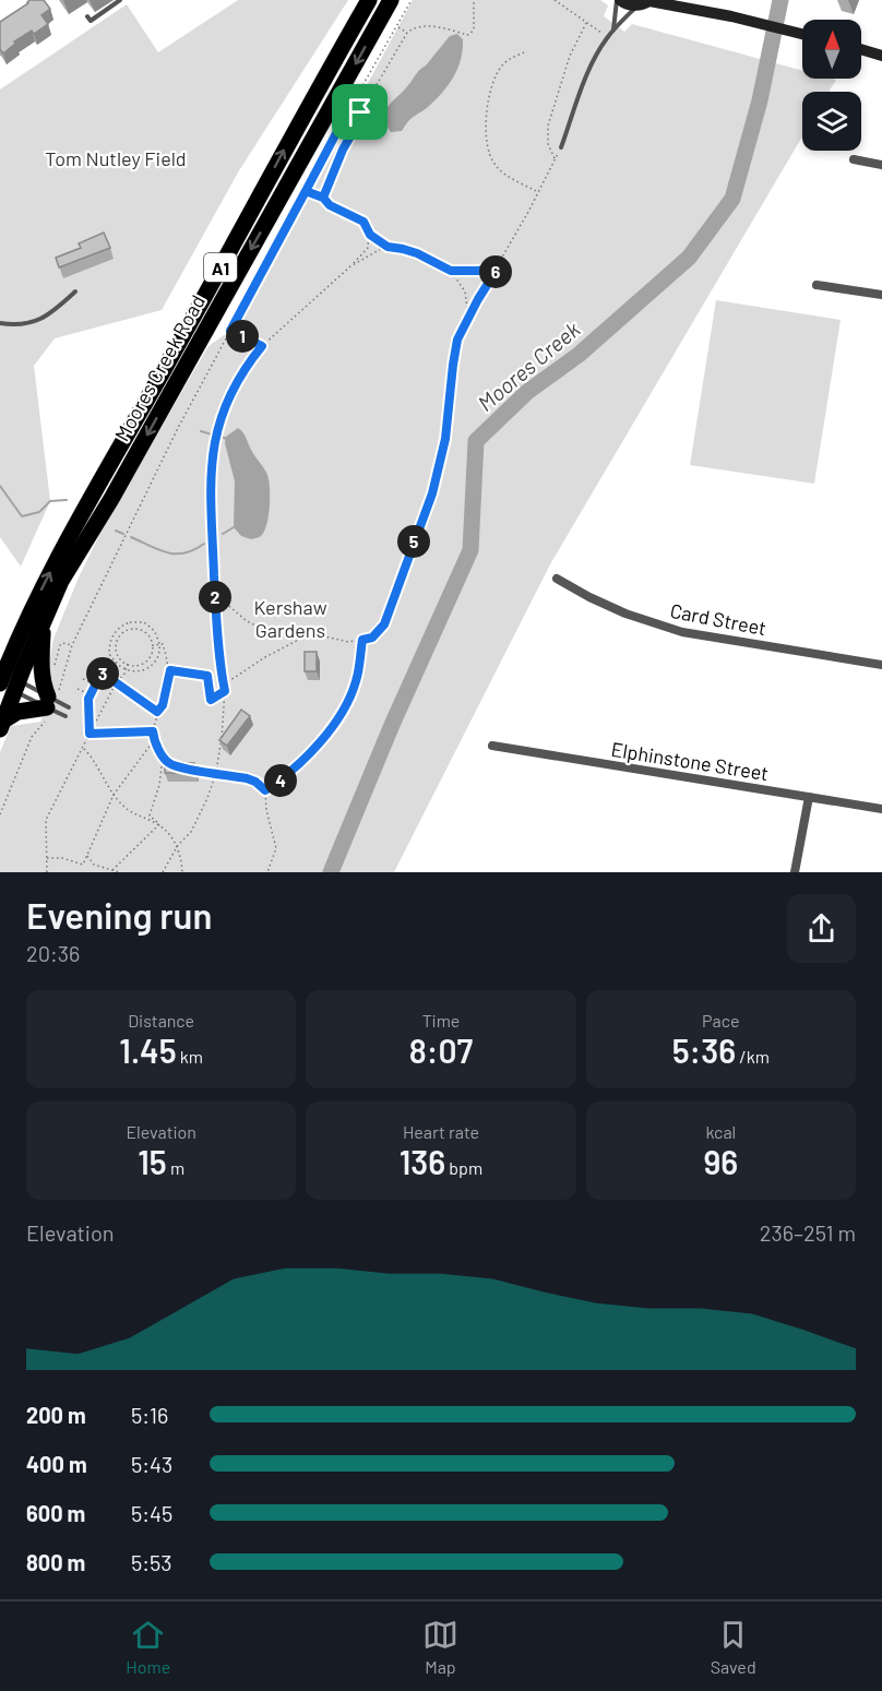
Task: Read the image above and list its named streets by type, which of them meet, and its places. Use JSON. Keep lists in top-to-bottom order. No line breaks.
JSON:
{"streets":{"highway":["A1","Moores Creek Road"],"street":["Card Street","Elphinstone Street"]},"water":["Moores Creek"],"parks":["Tom Nutley Field","Kershaw Gardens"],"north":"top","page":{"pins":["6","1","5","2","3","4"],"heading":["Evening run","20:36"],"stats":[["Distance","1.45 km"],["Time","8:07"],["Pace","5:36 /km"],["Elevation","15 m"],["Heart rate","136 bpm"],["kcal","96"]],"chart":["Elevation","236–251 m"],"list":[{"name":"200 m","note":"5:16"},{"name":"400 m","note":"5:43"},{"name":"600 m","note":"5:45"},{"name":"800 m","note":"5:53"}],"tabs":["Home","Map","Saved"]}}
